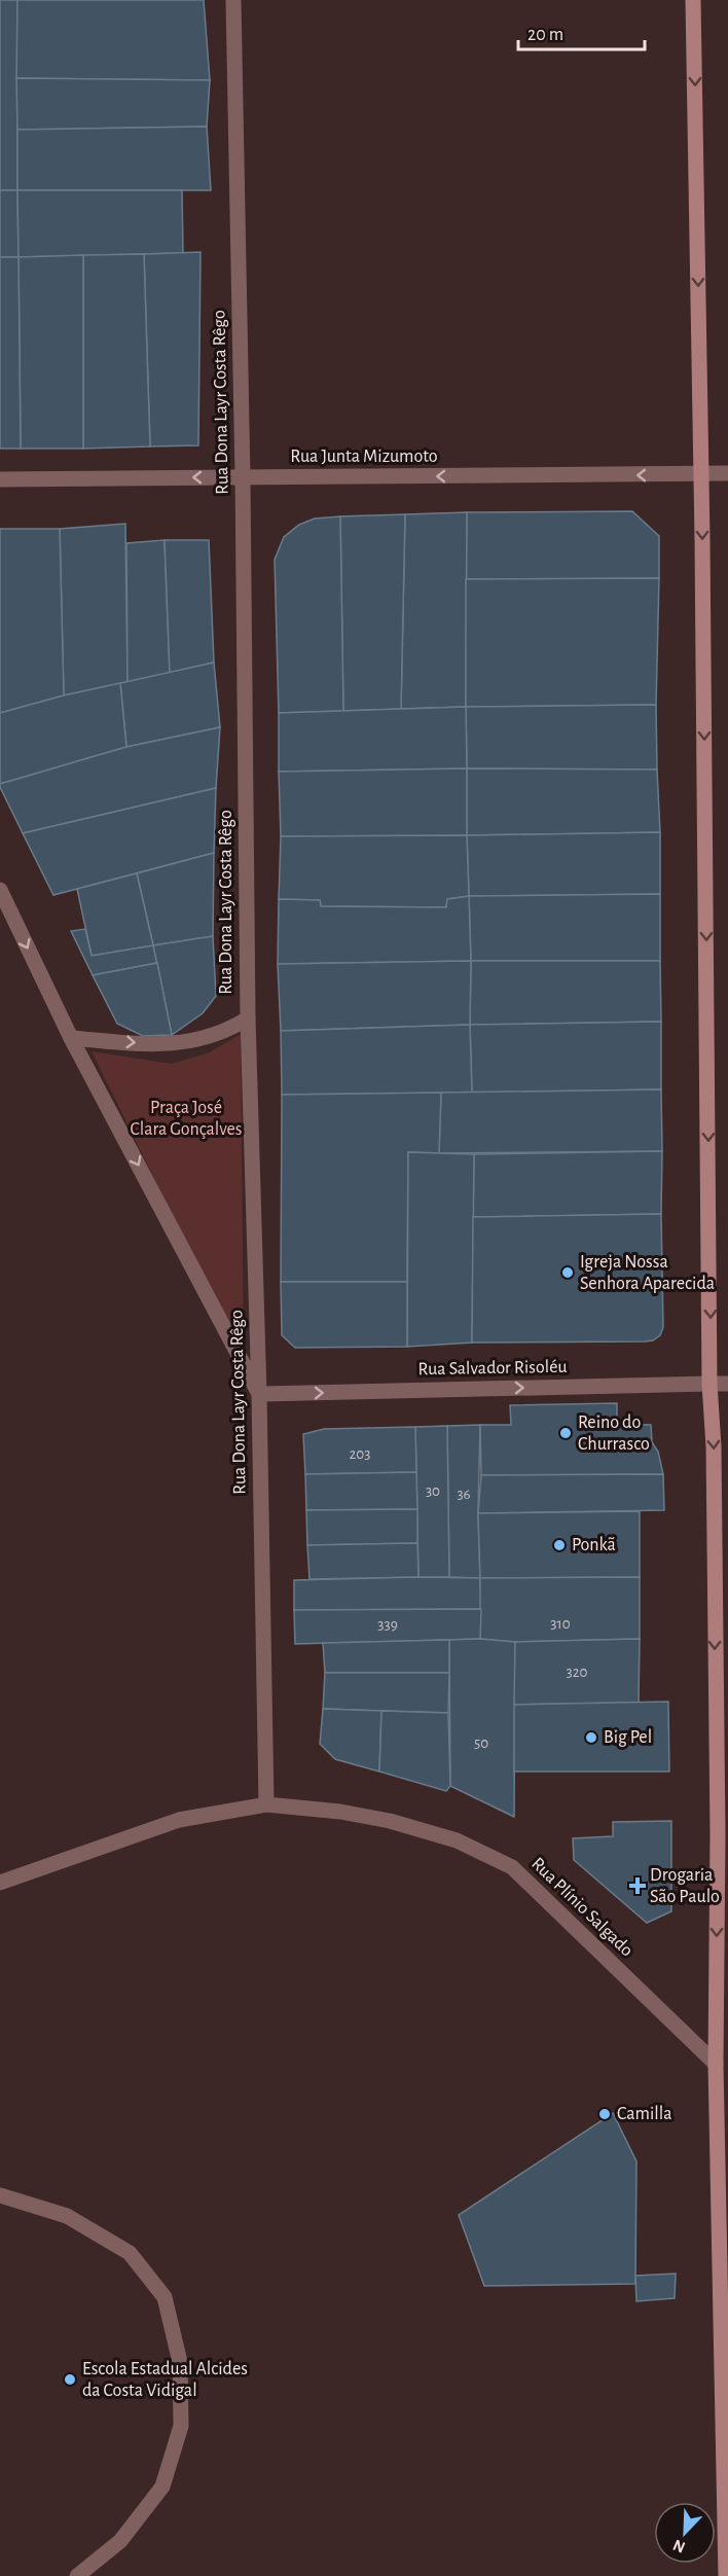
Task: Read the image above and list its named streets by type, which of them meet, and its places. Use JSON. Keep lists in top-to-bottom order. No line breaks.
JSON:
{"streets":{"street":["Rua Dona Layr Costa Rêgo","Rua Junta Mizumoto","Rua Salvador Risoléu","Rua Plínio Salgado"]},"crossings":[["Rua Dona Layr Costa Rêgo","Rua Junta Mizumoto"],["Rua Dona Layr Costa Rêgo","Rua Salvador Risoléu"],["Rua Dona Layr Costa Rêgo","Rua Plínio Salgado"]],"one_way":["Rua Junta Mizumoto","Rua Salvador Risoléu"],"parks":["Praça José Clara Gonçalves"],"places":{"other":["Igreja Nossa Senhora Aparecida","Reino do Churrasco","Ponkã","Big Pel","Camilla","Escola Estadual Alcides da Costa Vidigal"],"health":["Drogaria São Paulo"]},"house_numbers":["203","30","36","310","339","320","50"],"scale_bar":"20 m","north":"bottom left"}
